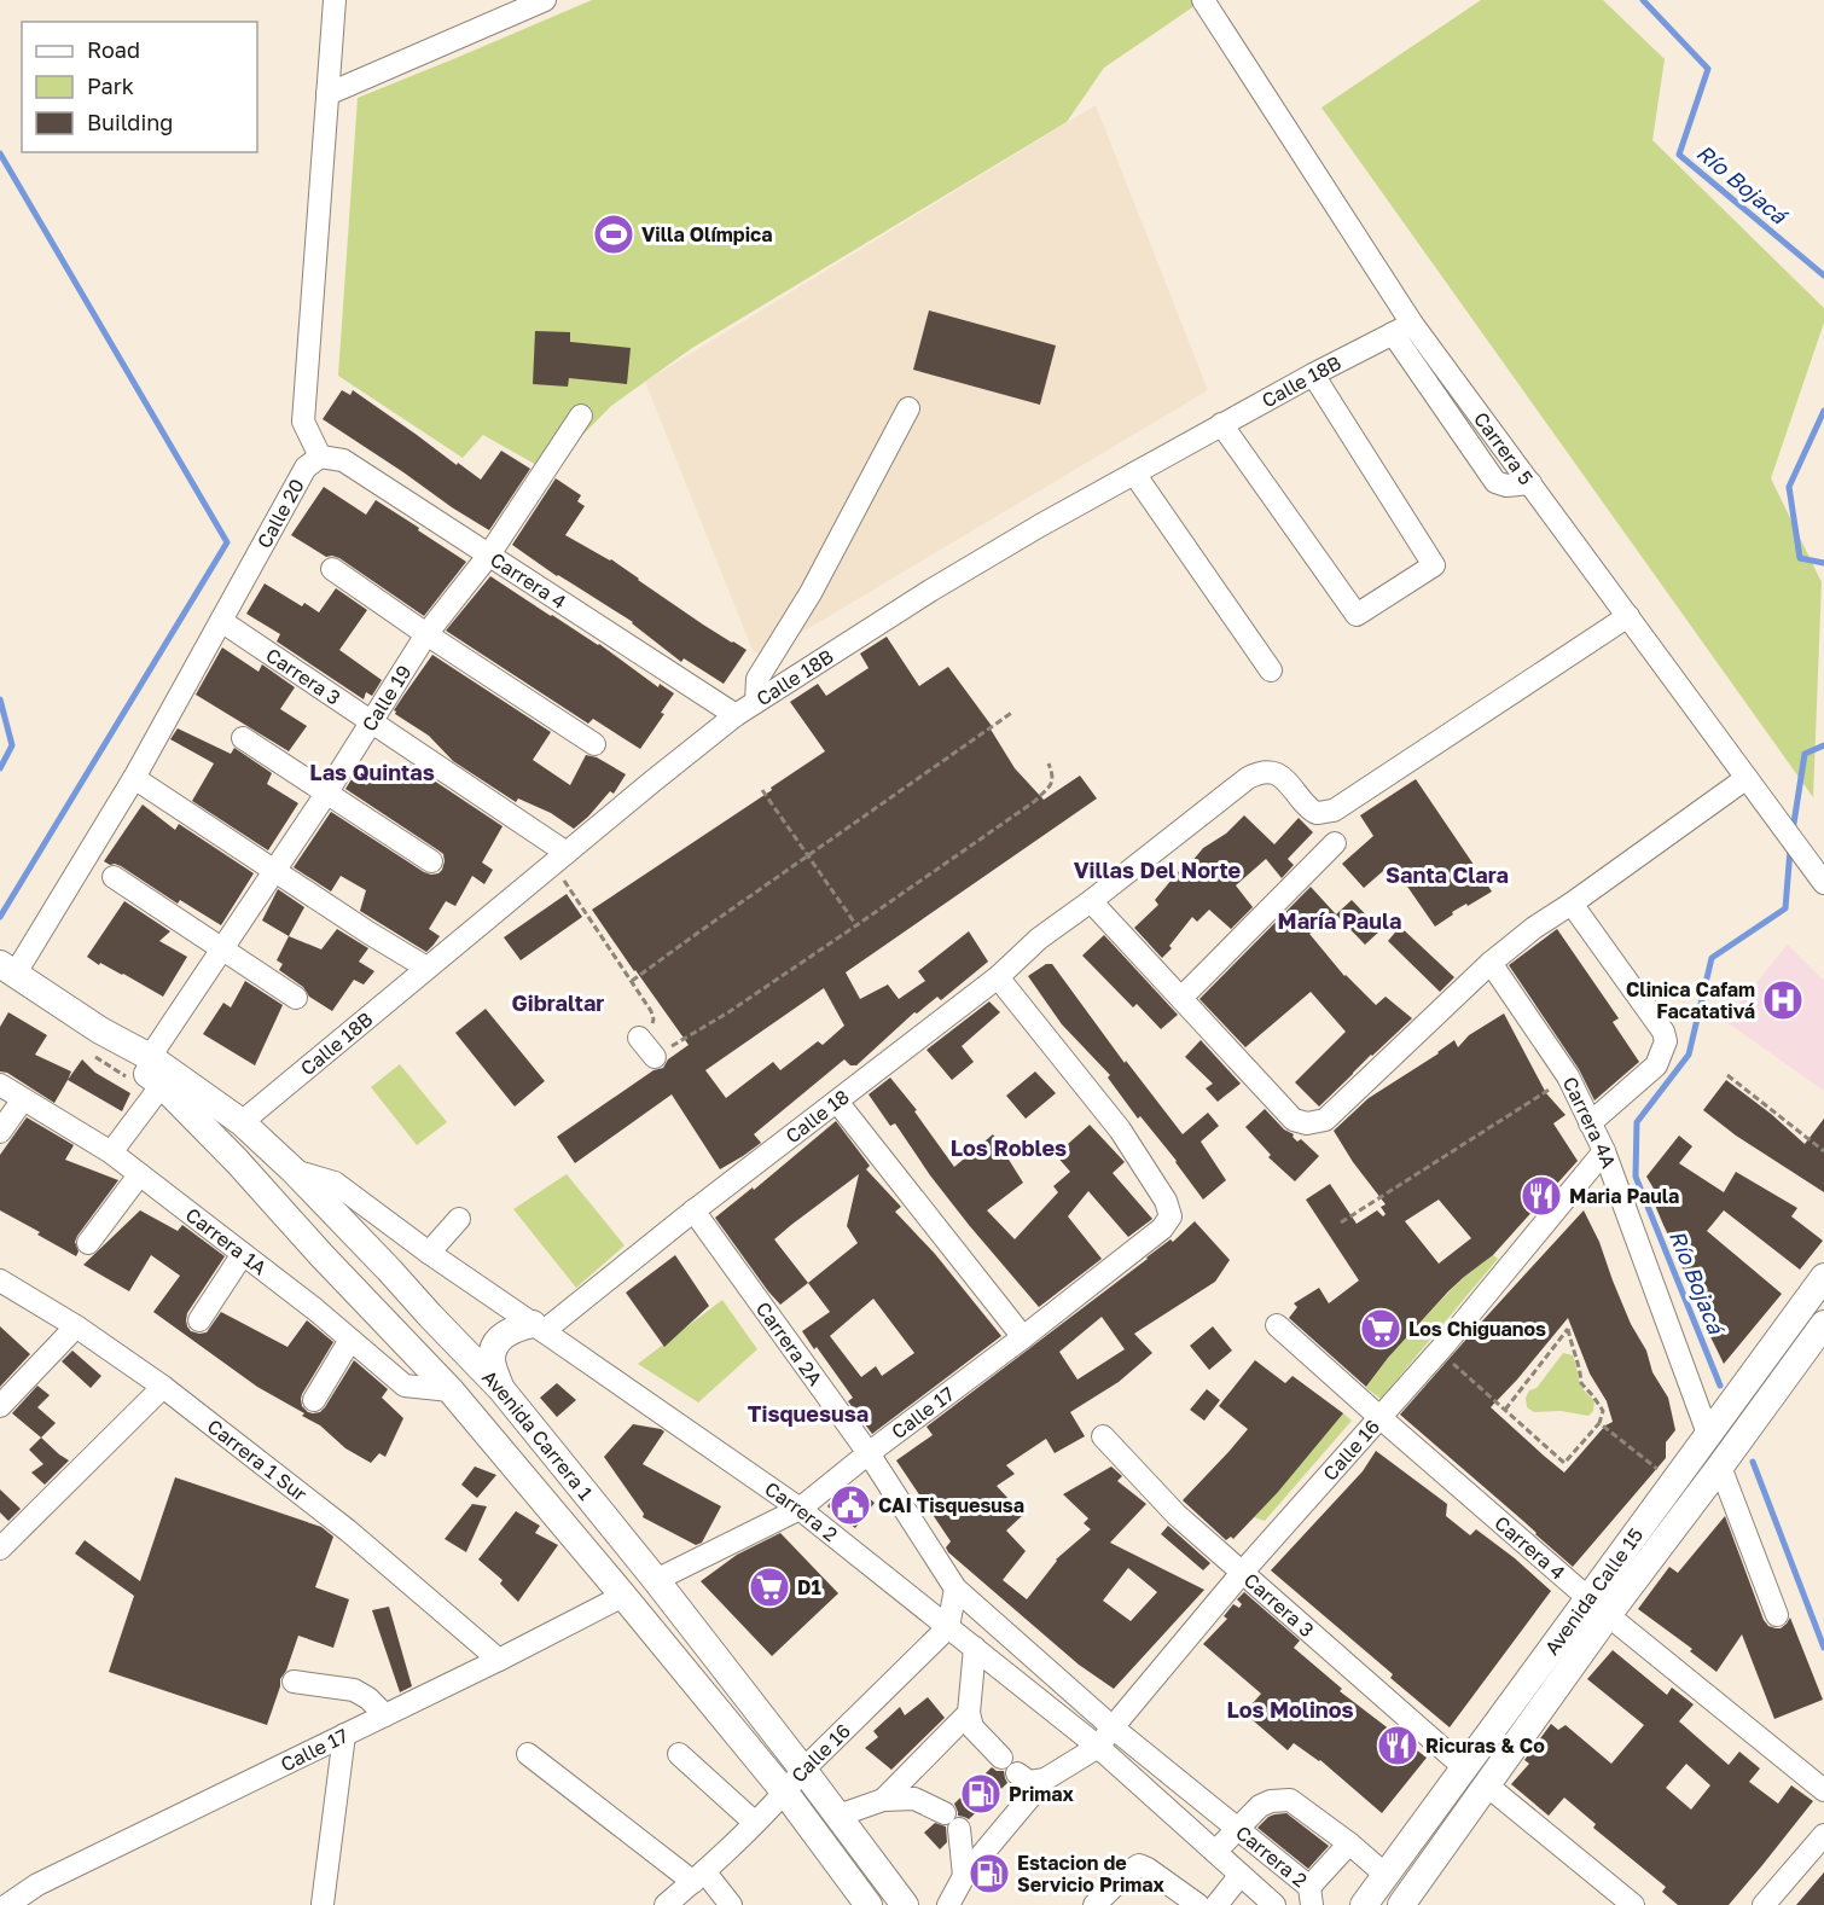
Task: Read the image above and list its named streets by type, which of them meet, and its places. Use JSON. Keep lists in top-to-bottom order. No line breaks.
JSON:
{"streets":{"main road":["Avenida Carrera 1","Avenida Calle 15"],"street":["Calle 18B","Carrera 5","Calle 20","Carrera 4","Carrera 3","Calle 19","Calle 18","Carrera 4A","Carrera 1A","Carrera 2A","Calle 17","Calle 16","Carrera 1 Sur","Carrera 2"]},"crossings":[["Calle 18B","Carrera 5"],["Calle 18B","Carrera 4"],["Calle 18B","Carrera 3"],["Calle 18B","Avenida Carrera 1"],["Carrera 5","Calle 18"],["Calle 20","Carrera 4"],["Calle 20","Carrera 3"],["Calle 20","Avenida Carrera 1"],["Carrera 4","Calle 19"],["Carrera 4","Calle 16"],["Carrera 4","Avenida Calle 15"],["Carrera 3","Calle 19"],["Carrera 3","Calle 16"],["Carrera 3","Avenida Calle 15"],["Calle 19","Avenida Carrera 1"],["Calle 18","Carrera 2A"],["Calle 18","Calle 17"],["Calle 18","Carrera 2"],["Carrera 4A","Calle 16"],["Carrera 4A","Avenida Calle 15"],["Carrera 1A","Avenida Carrera 1"],["Carrera 2A","Calle 17"],["Carrera 2A","Carrera 2"],["Calle 17","Avenida Carrera 1"],["Calle 17","Carrera 1 Sur"],["Calle 17","Carrera 2"],["Avenida Carrera 1","Calle 16"],["Avenida Carrera 1","Carrera 2"],["Calle 16","Carrera 2"]],"districts":["Las Quintas","Villas Del Norte","Santa Clara","María Paula","Gibraltar","Los Robles","Tisquesusa","Los Molinos"],"water":["Río Bojacá"],"places":{"sports":["Villa Olímpica"],"hospital":["Clinica Cafam Facatativá"],"restaurant":["Maria Paula","Ricuras & Co"],"supermarket":["Los Chiguanos","D1"],"public building":["CAI Tisquesusa"],"fuel station":["Primax","Estacion de Servicio Primax"]},"legend":["Road","Park","Building"]}
